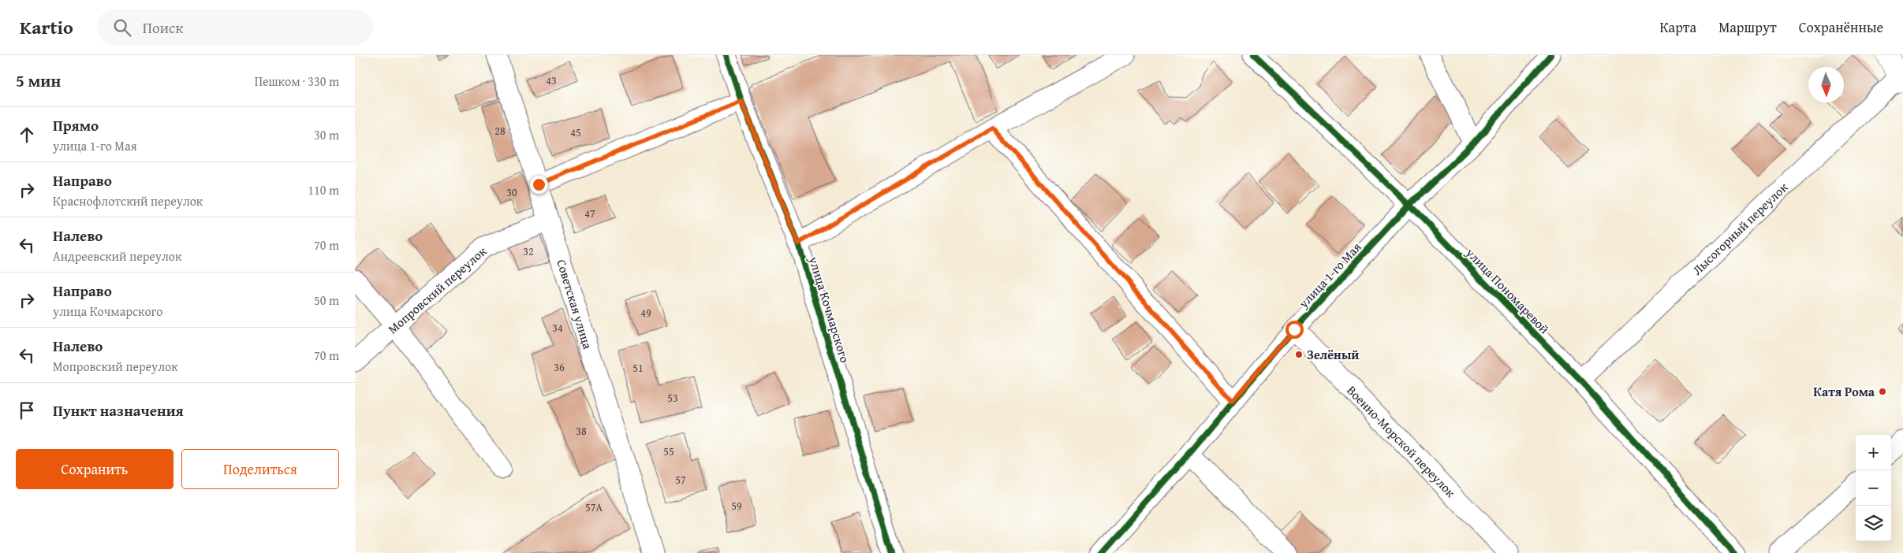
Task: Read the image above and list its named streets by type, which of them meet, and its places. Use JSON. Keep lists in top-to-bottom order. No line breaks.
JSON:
{"streets":{"street":["Лысогорный переулок","улица 1-го Мая","Мопровский переулок","улица Пономаревой","Советская улица","улица Кочмарского","Военно-Морской переулок"]},"crossings":[["Лысогорный переулок","улица Пономаревой"],["улица 1-го Мая","улица Пономаревой"],["улица 1-го Мая","Военно-Морской переулок"],["Мопровский переулок","Советская улица"]],"places":["Зелёный","Катя Рома"],"house_numbers":["43","28","45","30","47","32","49","34","36","51","53","38","55","57","59","57А"],"north":"bottom","page":{"header":"Kartio","search":"Поиск","nav":["Карта","Маршрут","Сохранённые"],"heading":["5 мин","Пешком · 330 m"],"list":[["Прямо","улица 1-го Мая","30 m"],["Направо","Краснофлотский переулок","110 m"],["Налево","Андреевский переулок","70 m"],["Направо","улица Кочмарского","50 m"],["Налево","Мопровский переулок","70 m"],"Пункт назначения"],"map_buttons":["+","−"],"buttons":["Сохранить","Поделиться"]}}
